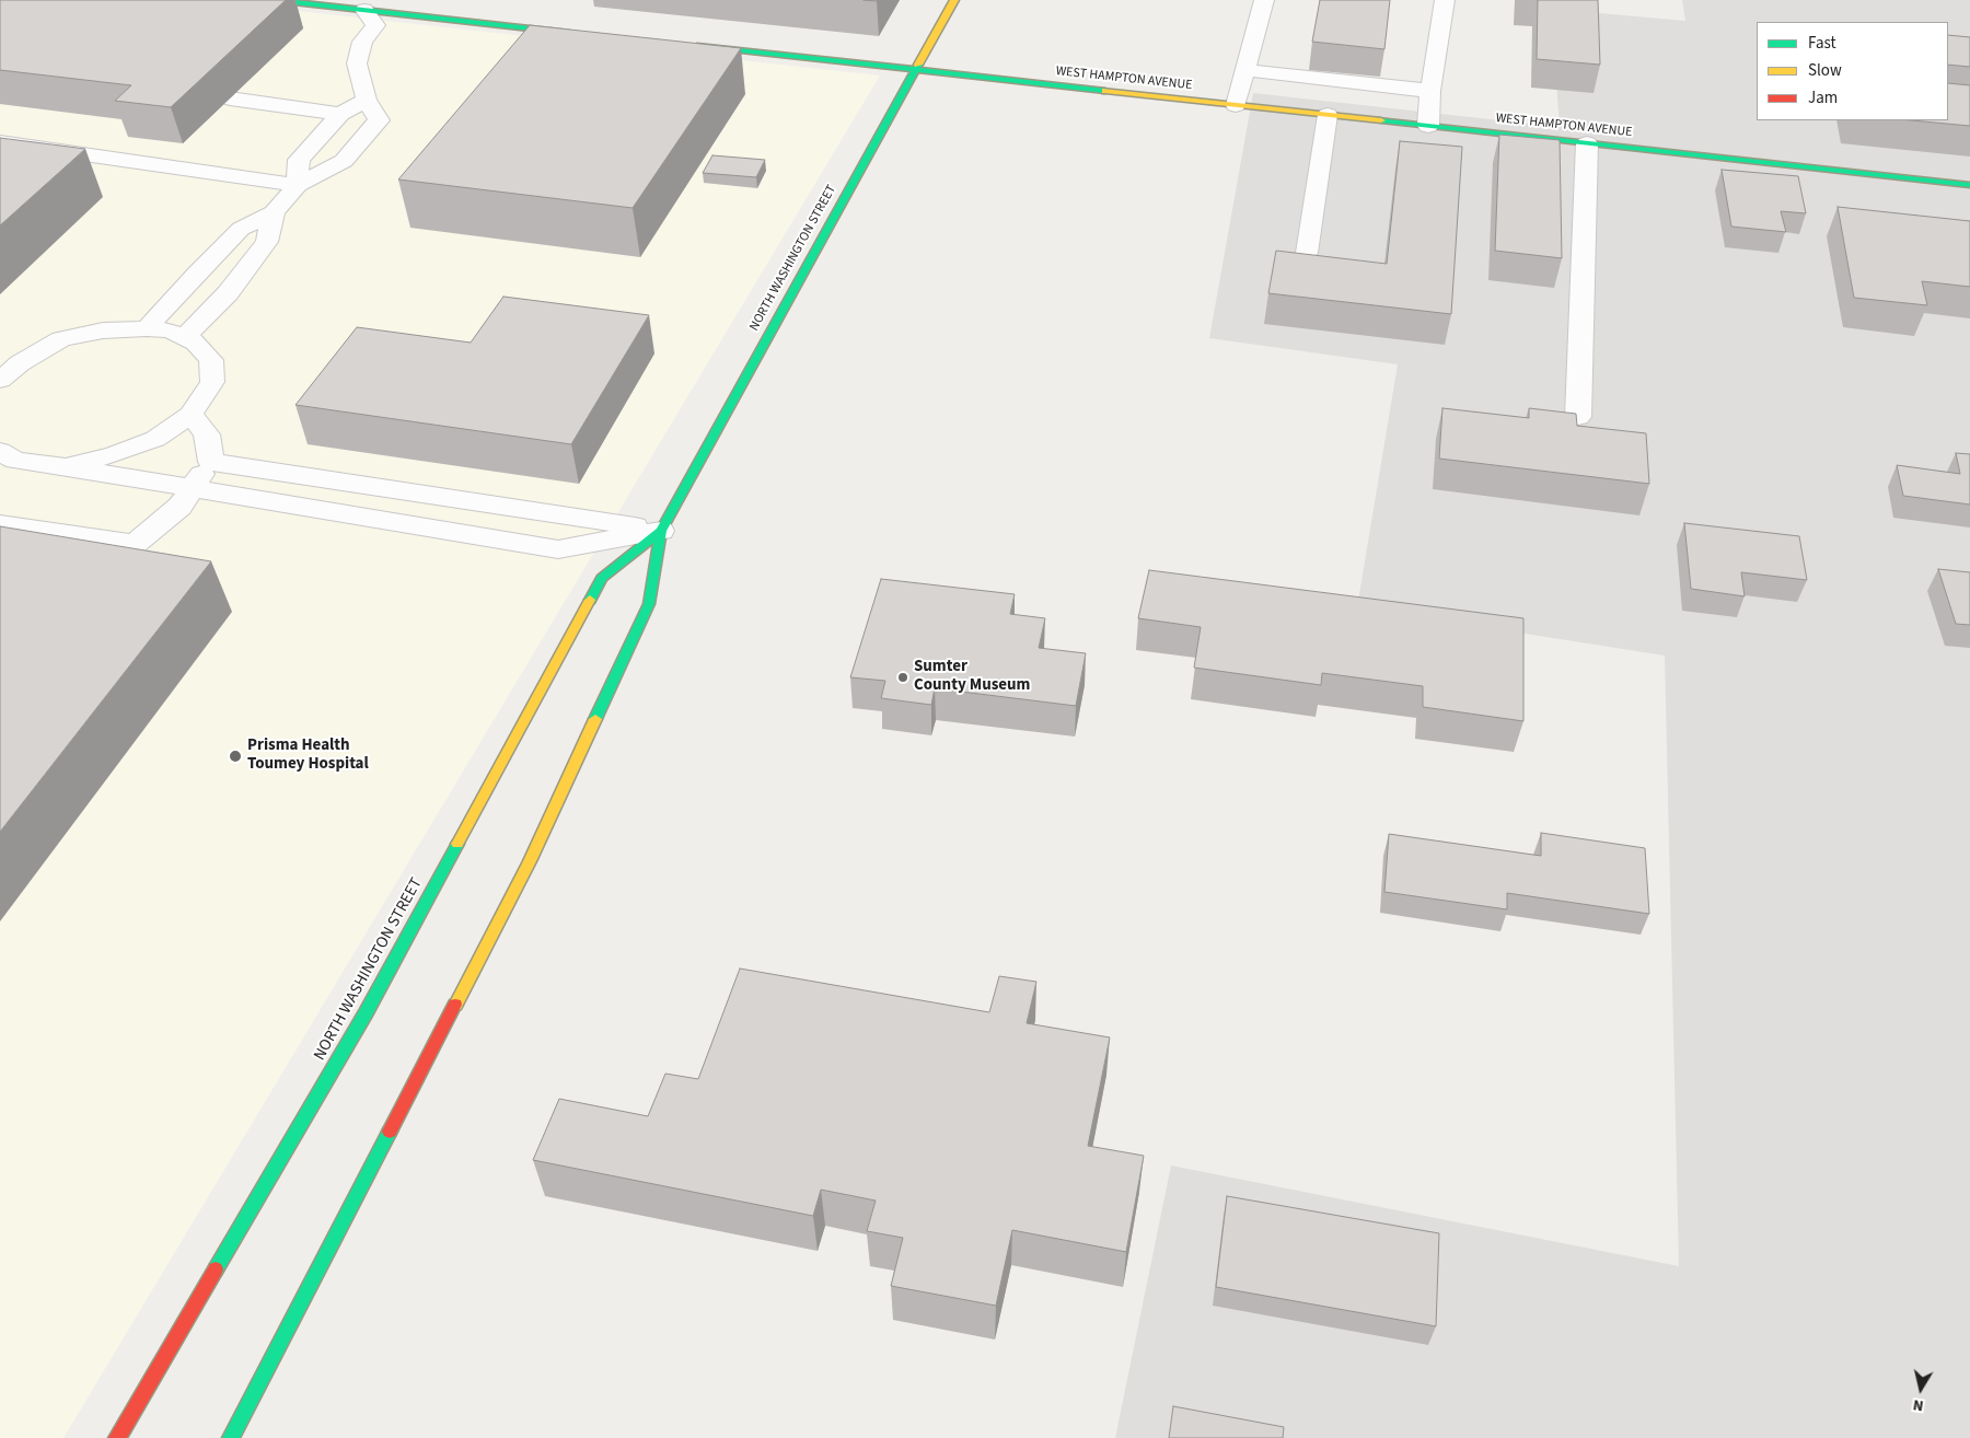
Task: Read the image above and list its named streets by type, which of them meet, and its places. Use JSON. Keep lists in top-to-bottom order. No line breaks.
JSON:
{"streets":{"main road":["WEST HAMPTON AVENUE","NORTH WASHINGTON STREET"]},"crossings":[["WEST HAMPTON AVENUE","NORTH WASHINGTON STREET"]],"places":["Sumter County Museum","Prisma Health Toumey Hospital"],"legend":["Fast","Slow","Jam"],"north":"bottom"}
